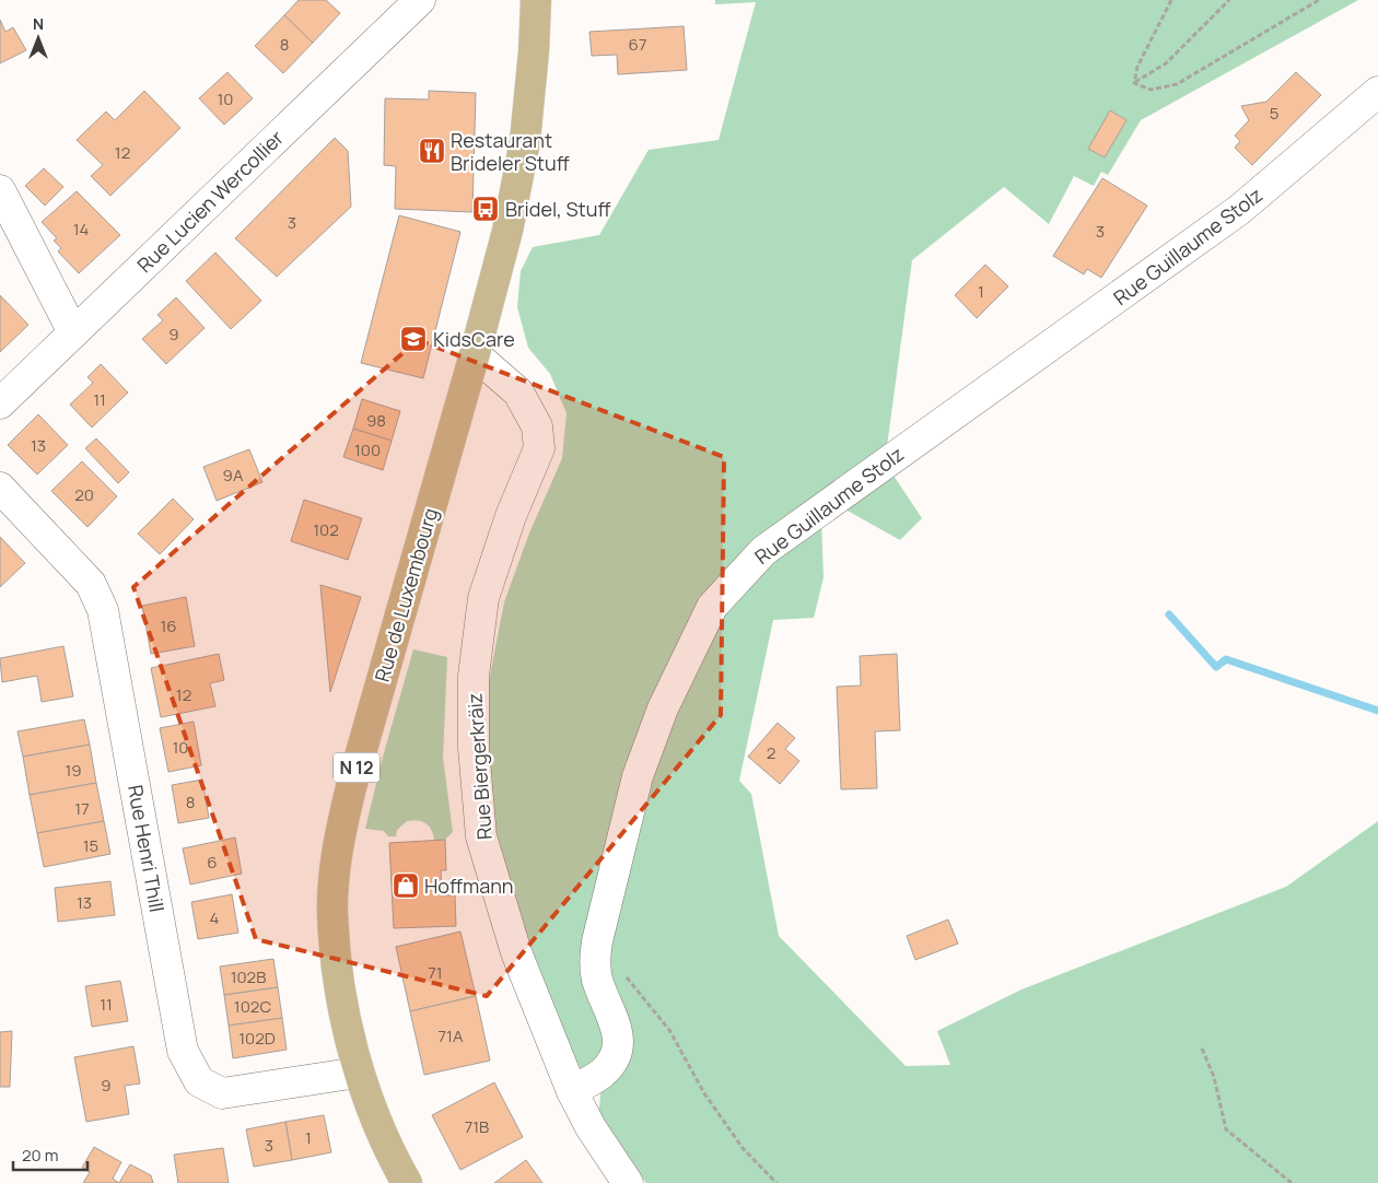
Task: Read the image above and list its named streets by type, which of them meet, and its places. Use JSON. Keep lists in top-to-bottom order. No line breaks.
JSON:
{"streets":{"main road":["Rue de Luxembourg","N 12"],"street":["Rue Lucien Wercollier","Rue Guillaume Stolz","Rue Biergerkräiz","Rue Henri Thill"]},"crossings":[["Rue Guillaume Stolz","Rue Biergerkräiz"],["Rue de Luxembourg","Rue Biergerkräiz"],["Rue de Luxembourg","Rue Henri Thill"]],"places":{"restaurant":["Restaurant Brideler Stuff"],"bus stop":["Bridel, Stuff"],"school or university":["KidsCare"],"shop":["Hoffmann"]},"house_numbers":["8","67","10","5","12","3","14","3","1","9","11","98","13","100","9A","20","102","16","12","10","2","19","8","17","15","6","13","4","71","102B","11","102C","71A","102D","9","71B","1","3"],"scale_bar":"20 m","north":"top"}
